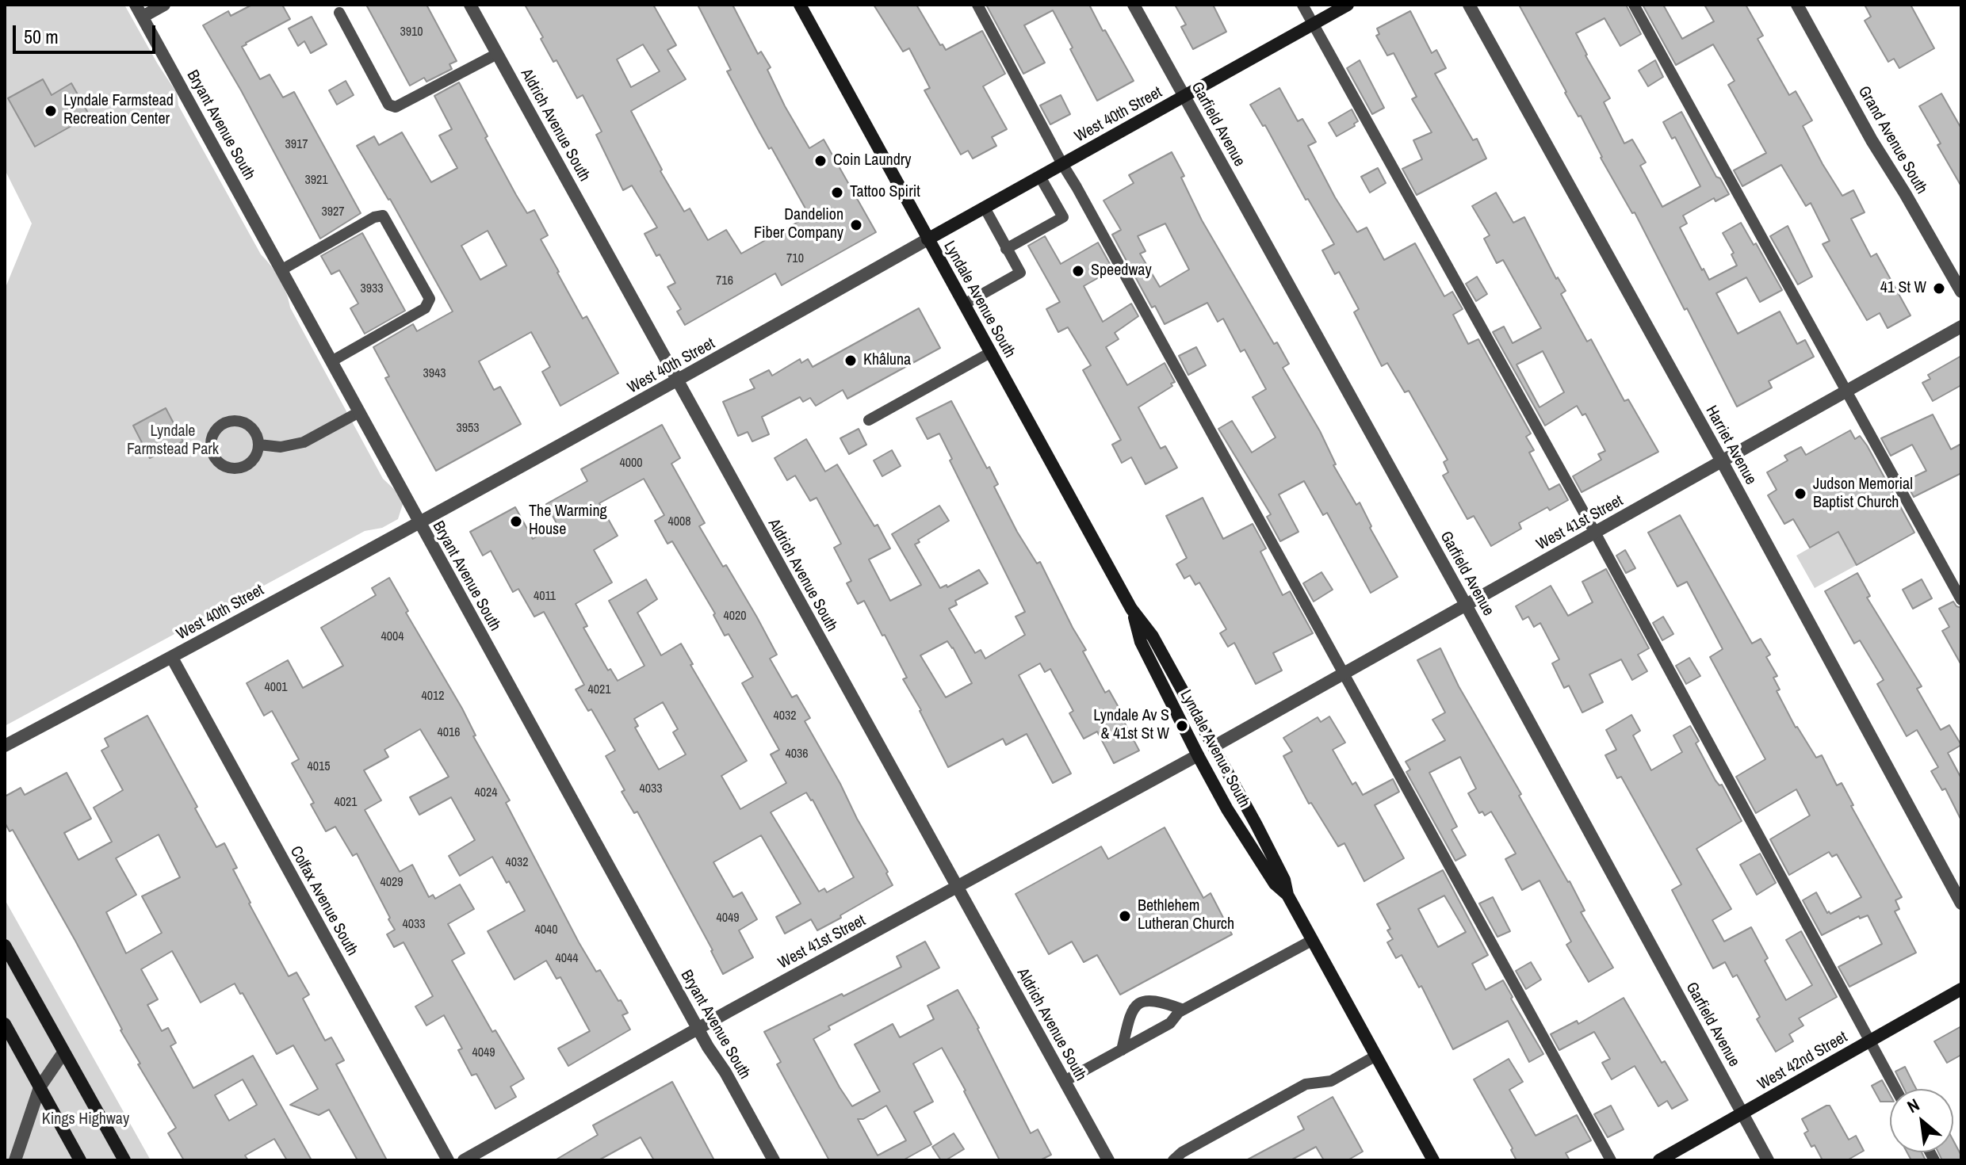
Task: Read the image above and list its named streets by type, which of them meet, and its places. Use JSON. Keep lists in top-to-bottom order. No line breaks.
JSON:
{"streets":{"main road":["West 40th Street","Lyndale Avenue South","West 42nd Street"],"street":["Garfield Avenue","Bryant Avenue South","Aldrich Avenue South","Grand Avenue South","Harriet Avenue","West 41st Street","Colfax Avenue South"]},"crossings":[["West 40th Street","Garfield Avenue"],["West 40th Street","Bryant Avenue South"],["West 40th Street","Aldrich Avenue South"],["West 40th Street","Lyndale Avenue South"],["West 40th Street","Colfax Avenue South"],["Garfield Avenue","West 41st Street"],["Garfield Avenue","West 42nd Street"],["Bryant Avenue South","West 41st Street"],["Aldrich Avenue South","West 41st Street"],["Lyndale Avenue South","West 41st Street"],["Harriet Avenue","West 41st Street"]],"parks":["Lyndale Farmstead Park","Kings Highway"],"places":["Lyndale Farmstead Recreation Center","Coin Laundry","Tattoo Spirit","Dandelion Fiber Company","Speedway","41 St W","Khâluna","Judson Memorial Baptist Church","The Warming House","Lyndale Av S & 41st St W","Bethlehem Lutheran Church"],"house_numbers":["3910","3917","3921","3927","710","716","3933","3943","3953","4000","4008","4011","4020","4004","4001","4021","4012","4032","4016","4036","4015","4033","4024","4021","4032","4029","4049","4033","4040","4044","4049"],"scale_bar":"50 m","north":"top left"}
